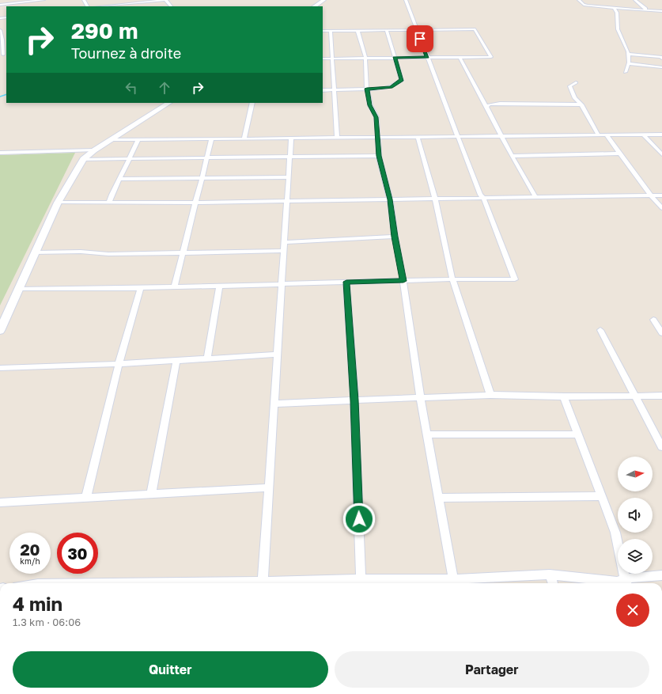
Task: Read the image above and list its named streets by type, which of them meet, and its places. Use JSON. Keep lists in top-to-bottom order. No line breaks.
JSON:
{"north":"right","page":{"turn":["290 m","Tournez à droite"],"speed":"20 km/h","limit":"30","heading":["4 min","1.3 km · 06:06"],"buttons":["Quitter","Partager"]}}
